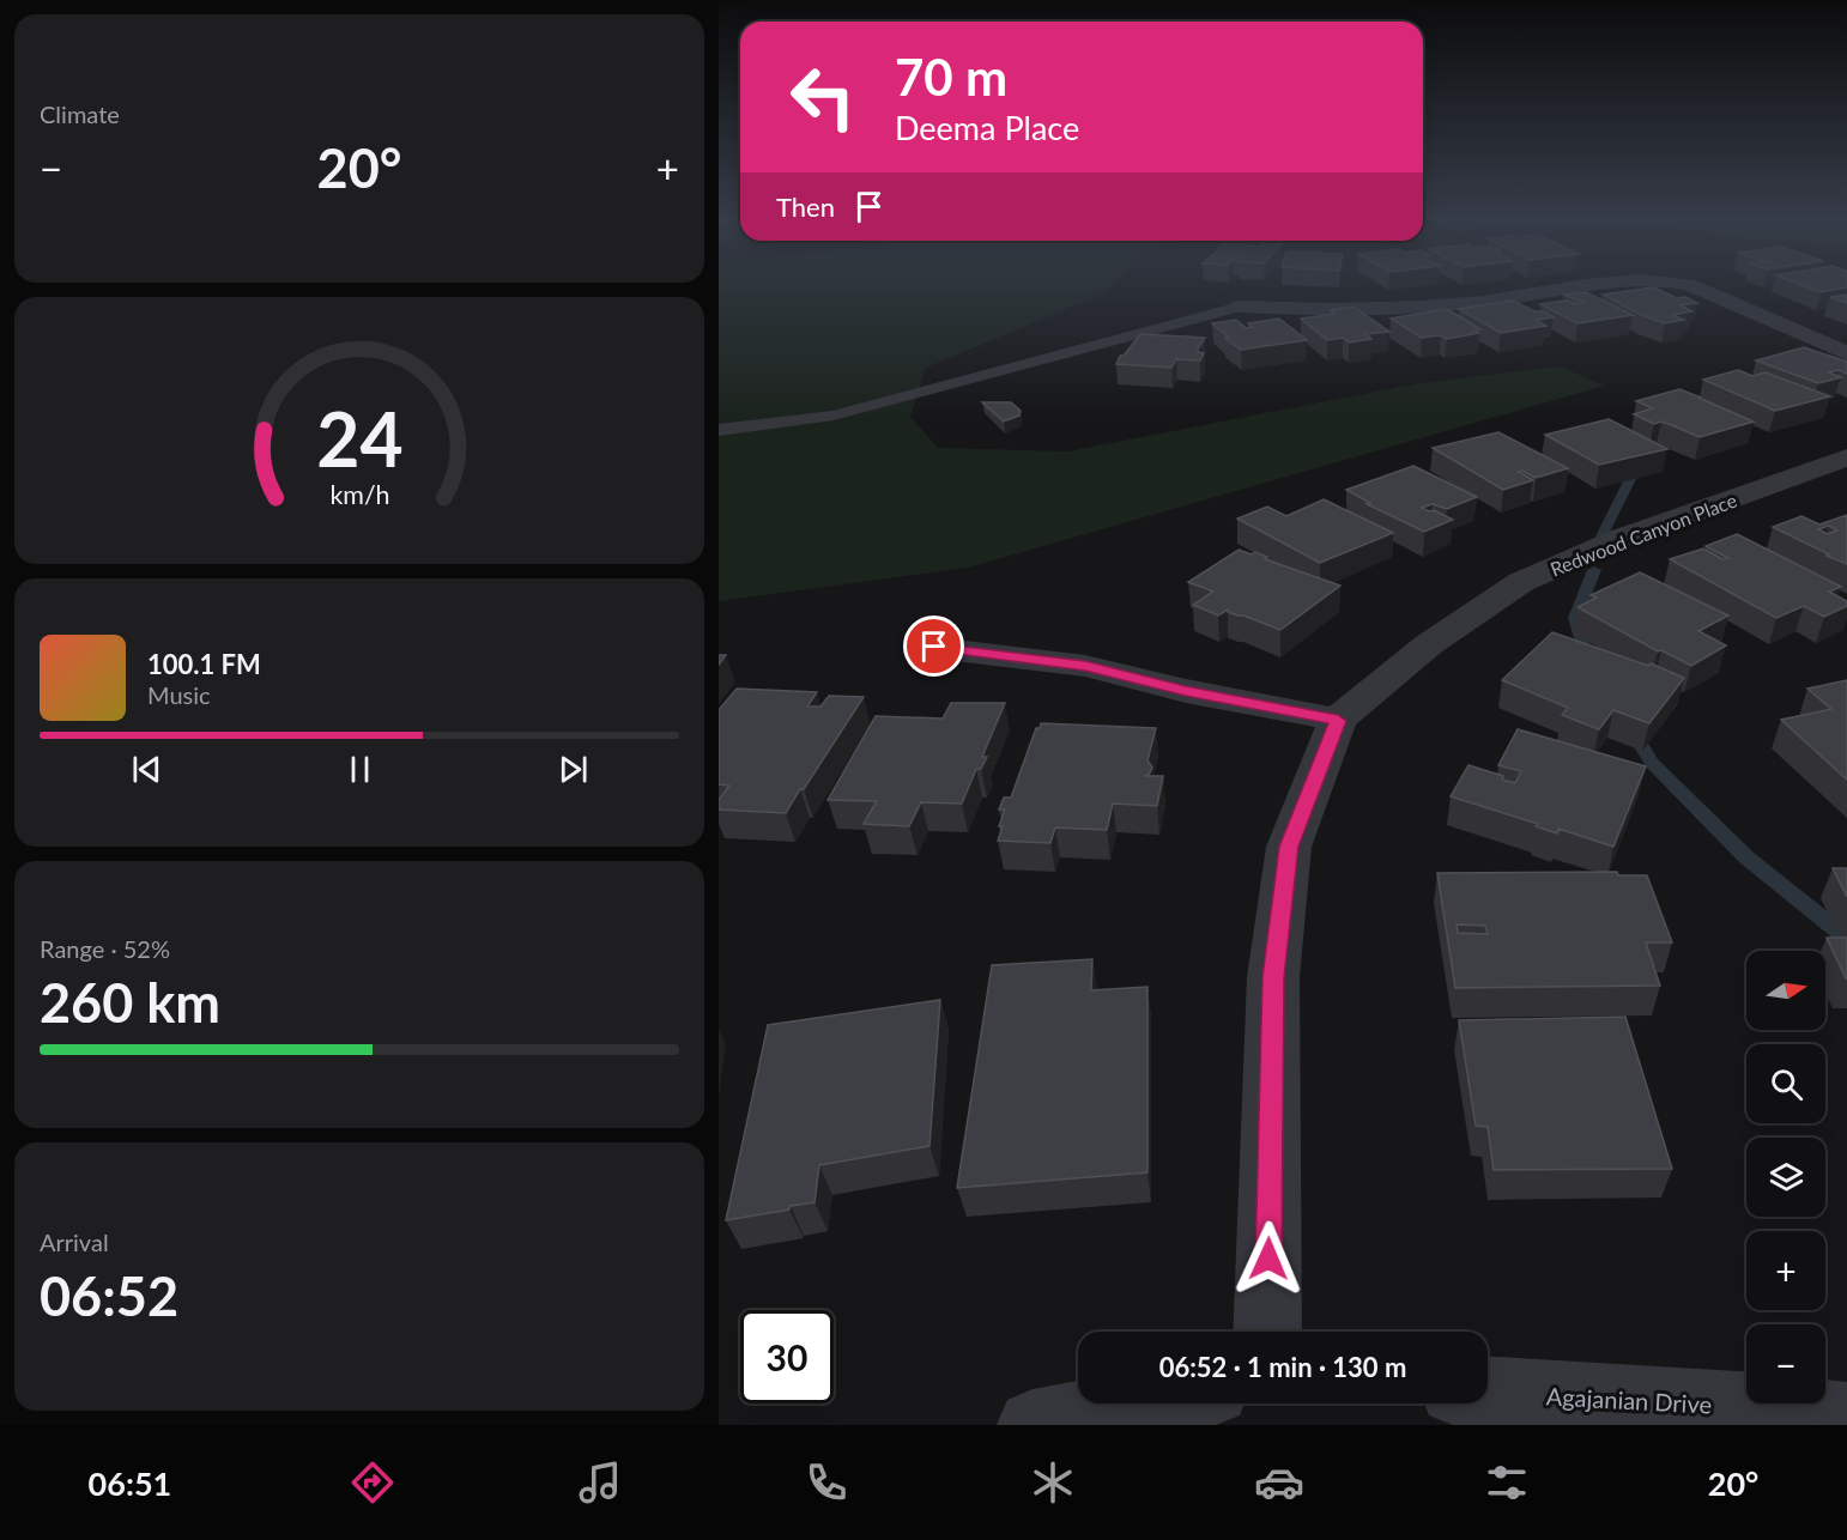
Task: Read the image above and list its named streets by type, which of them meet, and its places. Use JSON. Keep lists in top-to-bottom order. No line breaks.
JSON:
{"streets":{"street":["Redwood Canyon Place","Agajanian Drive"]},"north":"right","page":{"tile":["Climate",["Range · 52%","260 km"],["Arrival","06:52"]],"turn":["70 m","Deema Place"],"heat":["−","20°","+"],"then":"Then","song":["100.1 FM","Music"],"map_buttons":["+","−"],"limit":"30","trip":"06:52 · 1 min · 130 m","tabs":["06:51","20°"],"gauge":["24","km/h"]}}
